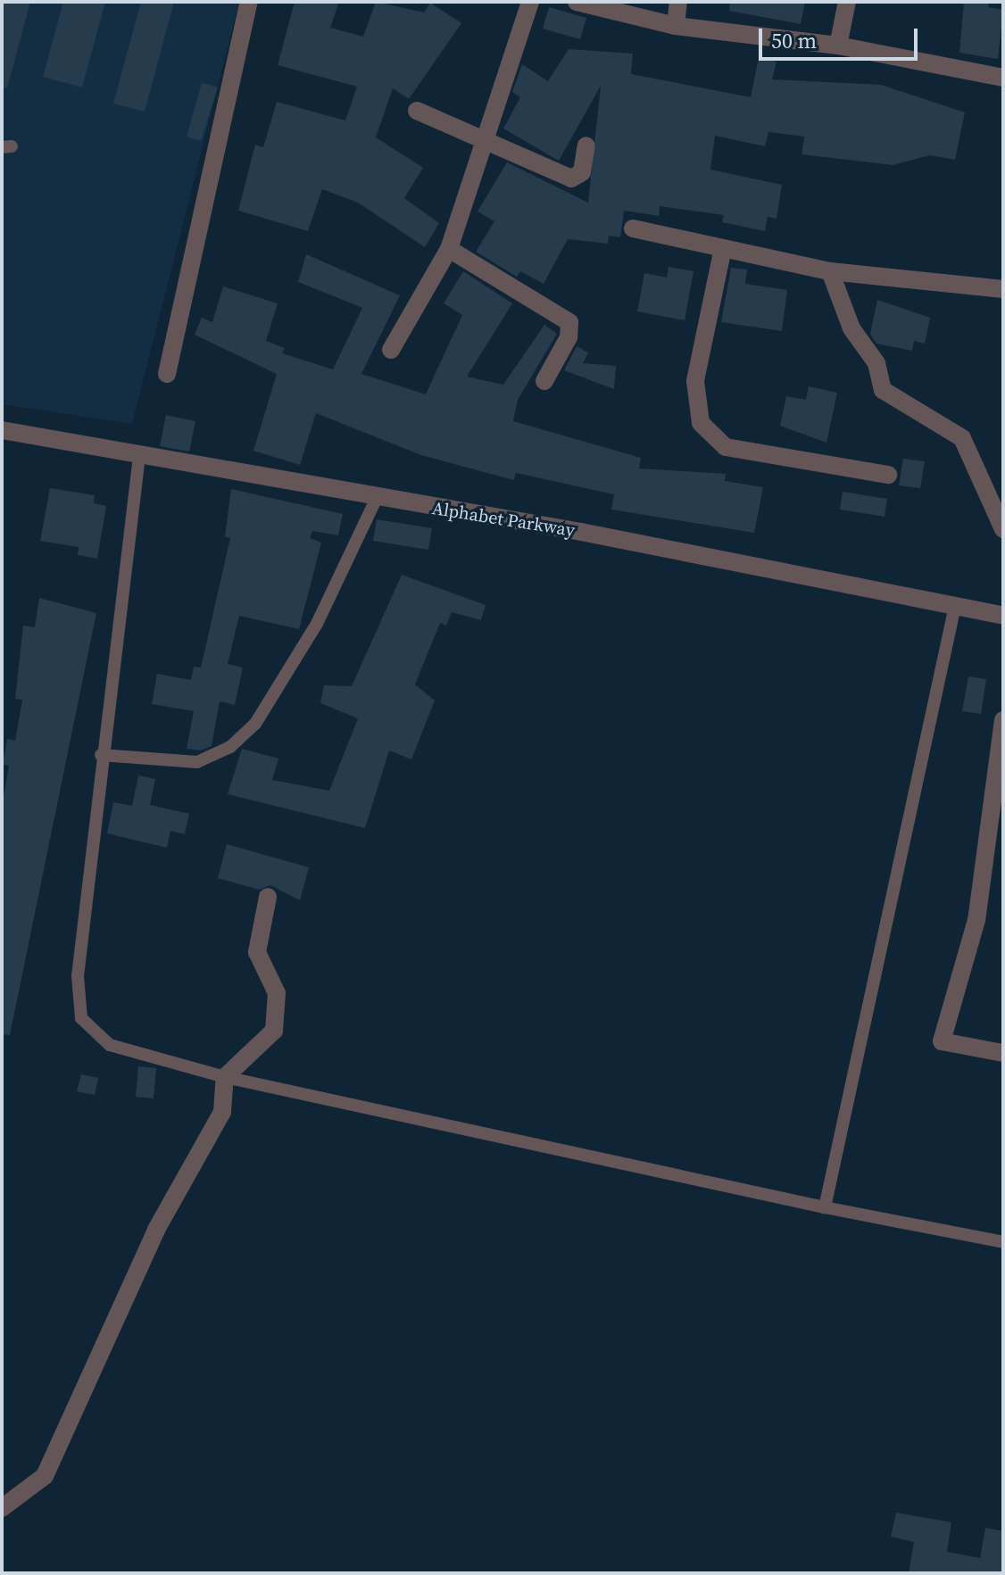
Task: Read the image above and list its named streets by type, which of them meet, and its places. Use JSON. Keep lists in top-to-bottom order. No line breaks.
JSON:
{"streets":{"street":["Alphabet Parkway"]},"scale_bar":"50 m"}
